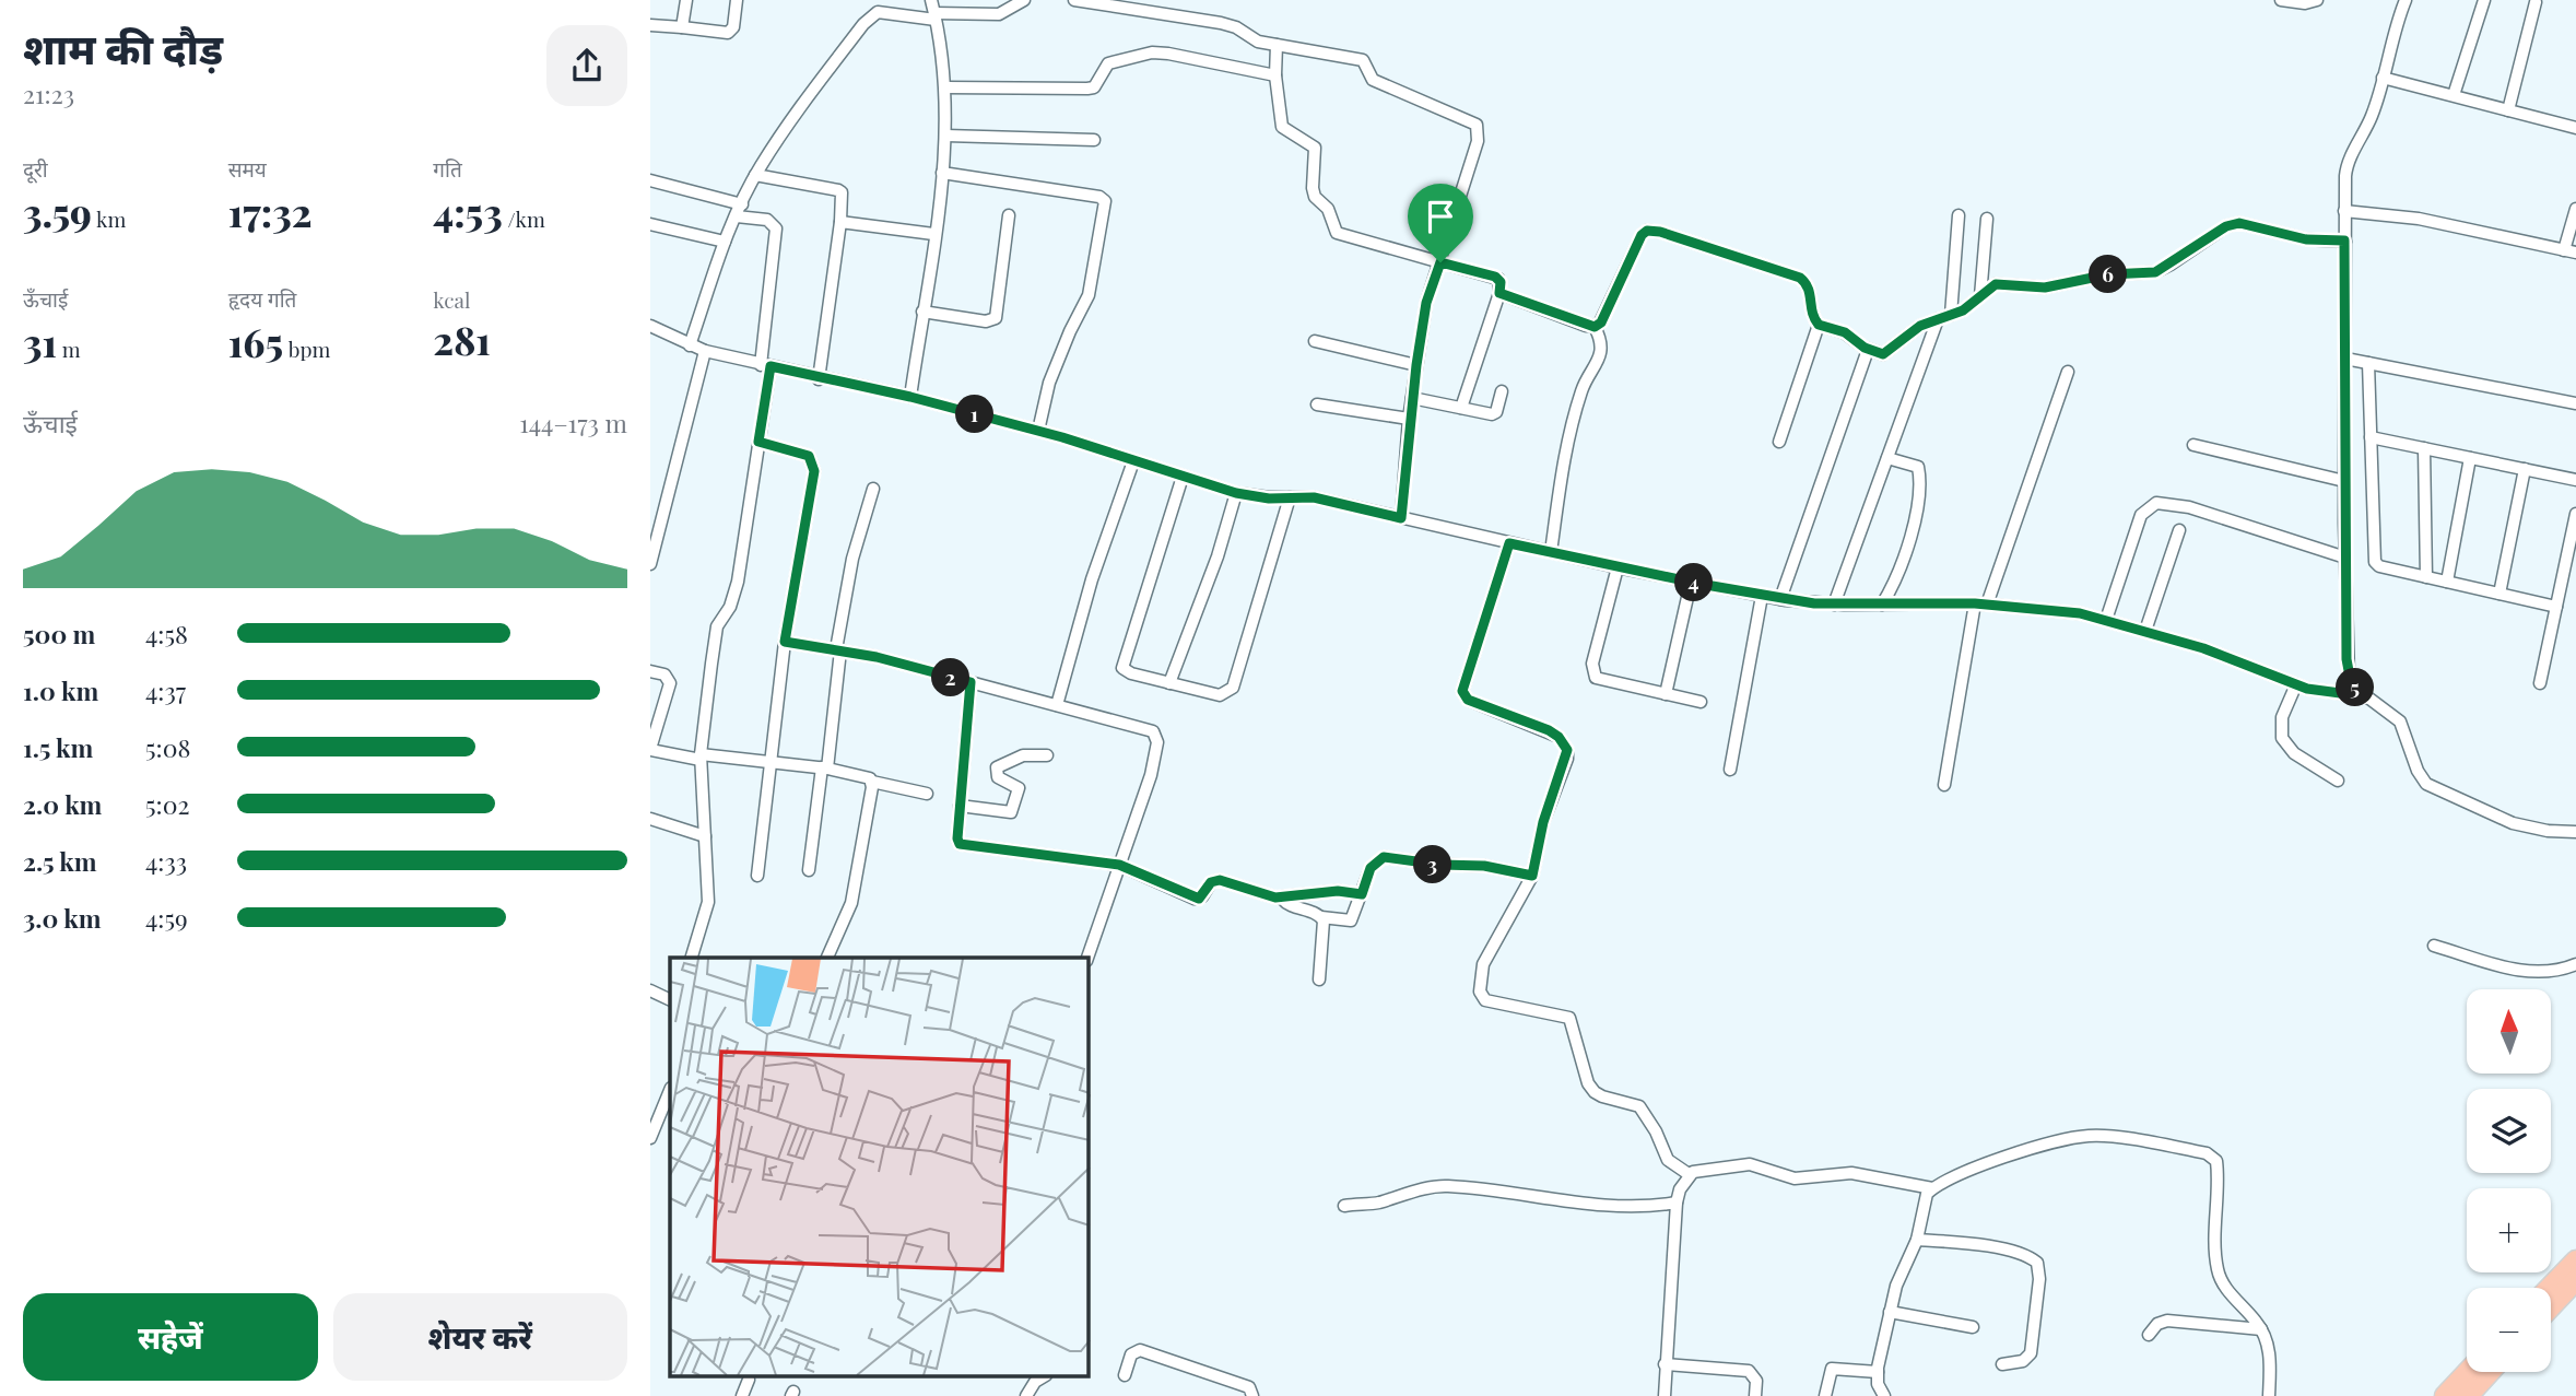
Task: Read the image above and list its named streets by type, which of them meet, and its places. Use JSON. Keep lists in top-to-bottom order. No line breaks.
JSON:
{"north":"top","page":{"heading":["शाम की दौड़","21:23"],"stats":[["दूरी","3.59 km"],["समय","17:32"],["गति","4:53 /km"],["ऊँचाई","31 m"],["हृदय गति","165 bpm"],["kcal","281"]],"pins":["6","1","4","2","5","3"],"chart":["ऊँचाई","144–173 m"],"list":[{"name":"500 m","note":"4:58"},{"name":"1.0 km","note":"4:37"},{"name":"1.5 km","note":"5:08"},{"name":"2.0 km","note":"5:02"},{"name":"2.5 km","note":"4:33"},{"name":"3.0 km","note":"4:59"}],"map_buttons":["+","−"],"buttons":["सहेजें","शेयर करें"]}}
